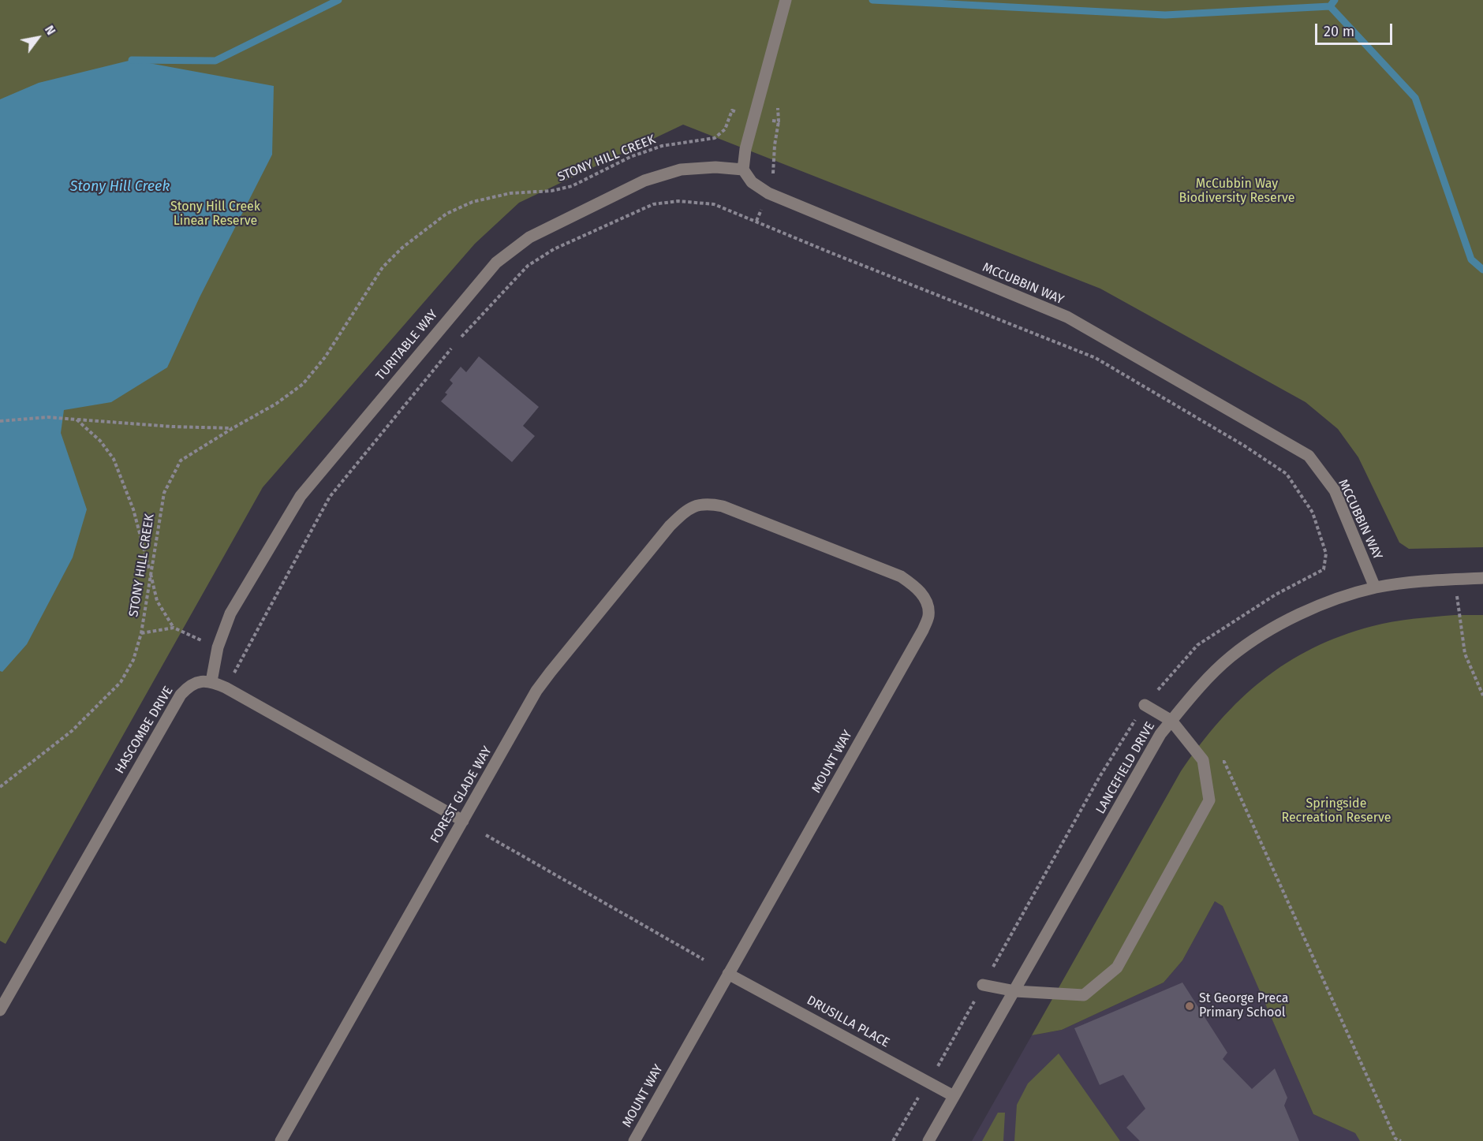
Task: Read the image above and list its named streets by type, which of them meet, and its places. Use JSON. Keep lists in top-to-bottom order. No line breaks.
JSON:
{"streets":{"street":["MCCUBBIN WAY","TURITABLE WAY","HASCOMBE DRIVE","MOUNT WAY","LANCEFIELD DRIVE","FOREST GLADE WAY","DRUSILLA PLACE"],"path":["STONY HILL CREEK"]},"crossings":[["MCCUBBIN WAY","TURITABLE WAY"],["MCCUBBIN WAY","LANCEFIELD DRIVE"],["TURITABLE WAY","HASCOMBE DRIVE"],["MOUNT WAY","FOREST GLADE WAY"],["MOUNT WAY","DRUSILLA PLACE"],["LANCEFIELD DRIVE","DRUSILLA PLACE"]],"water":["Stony Hill Creek"],"parks":["McCubbin Way Biodiversity Reserve","Stony Hill Creek Linear Reserve","Springside Recreation Reserve"],"places":["St George Preca Primary School"],"scale_bar":"20 m","north":"top right"}
